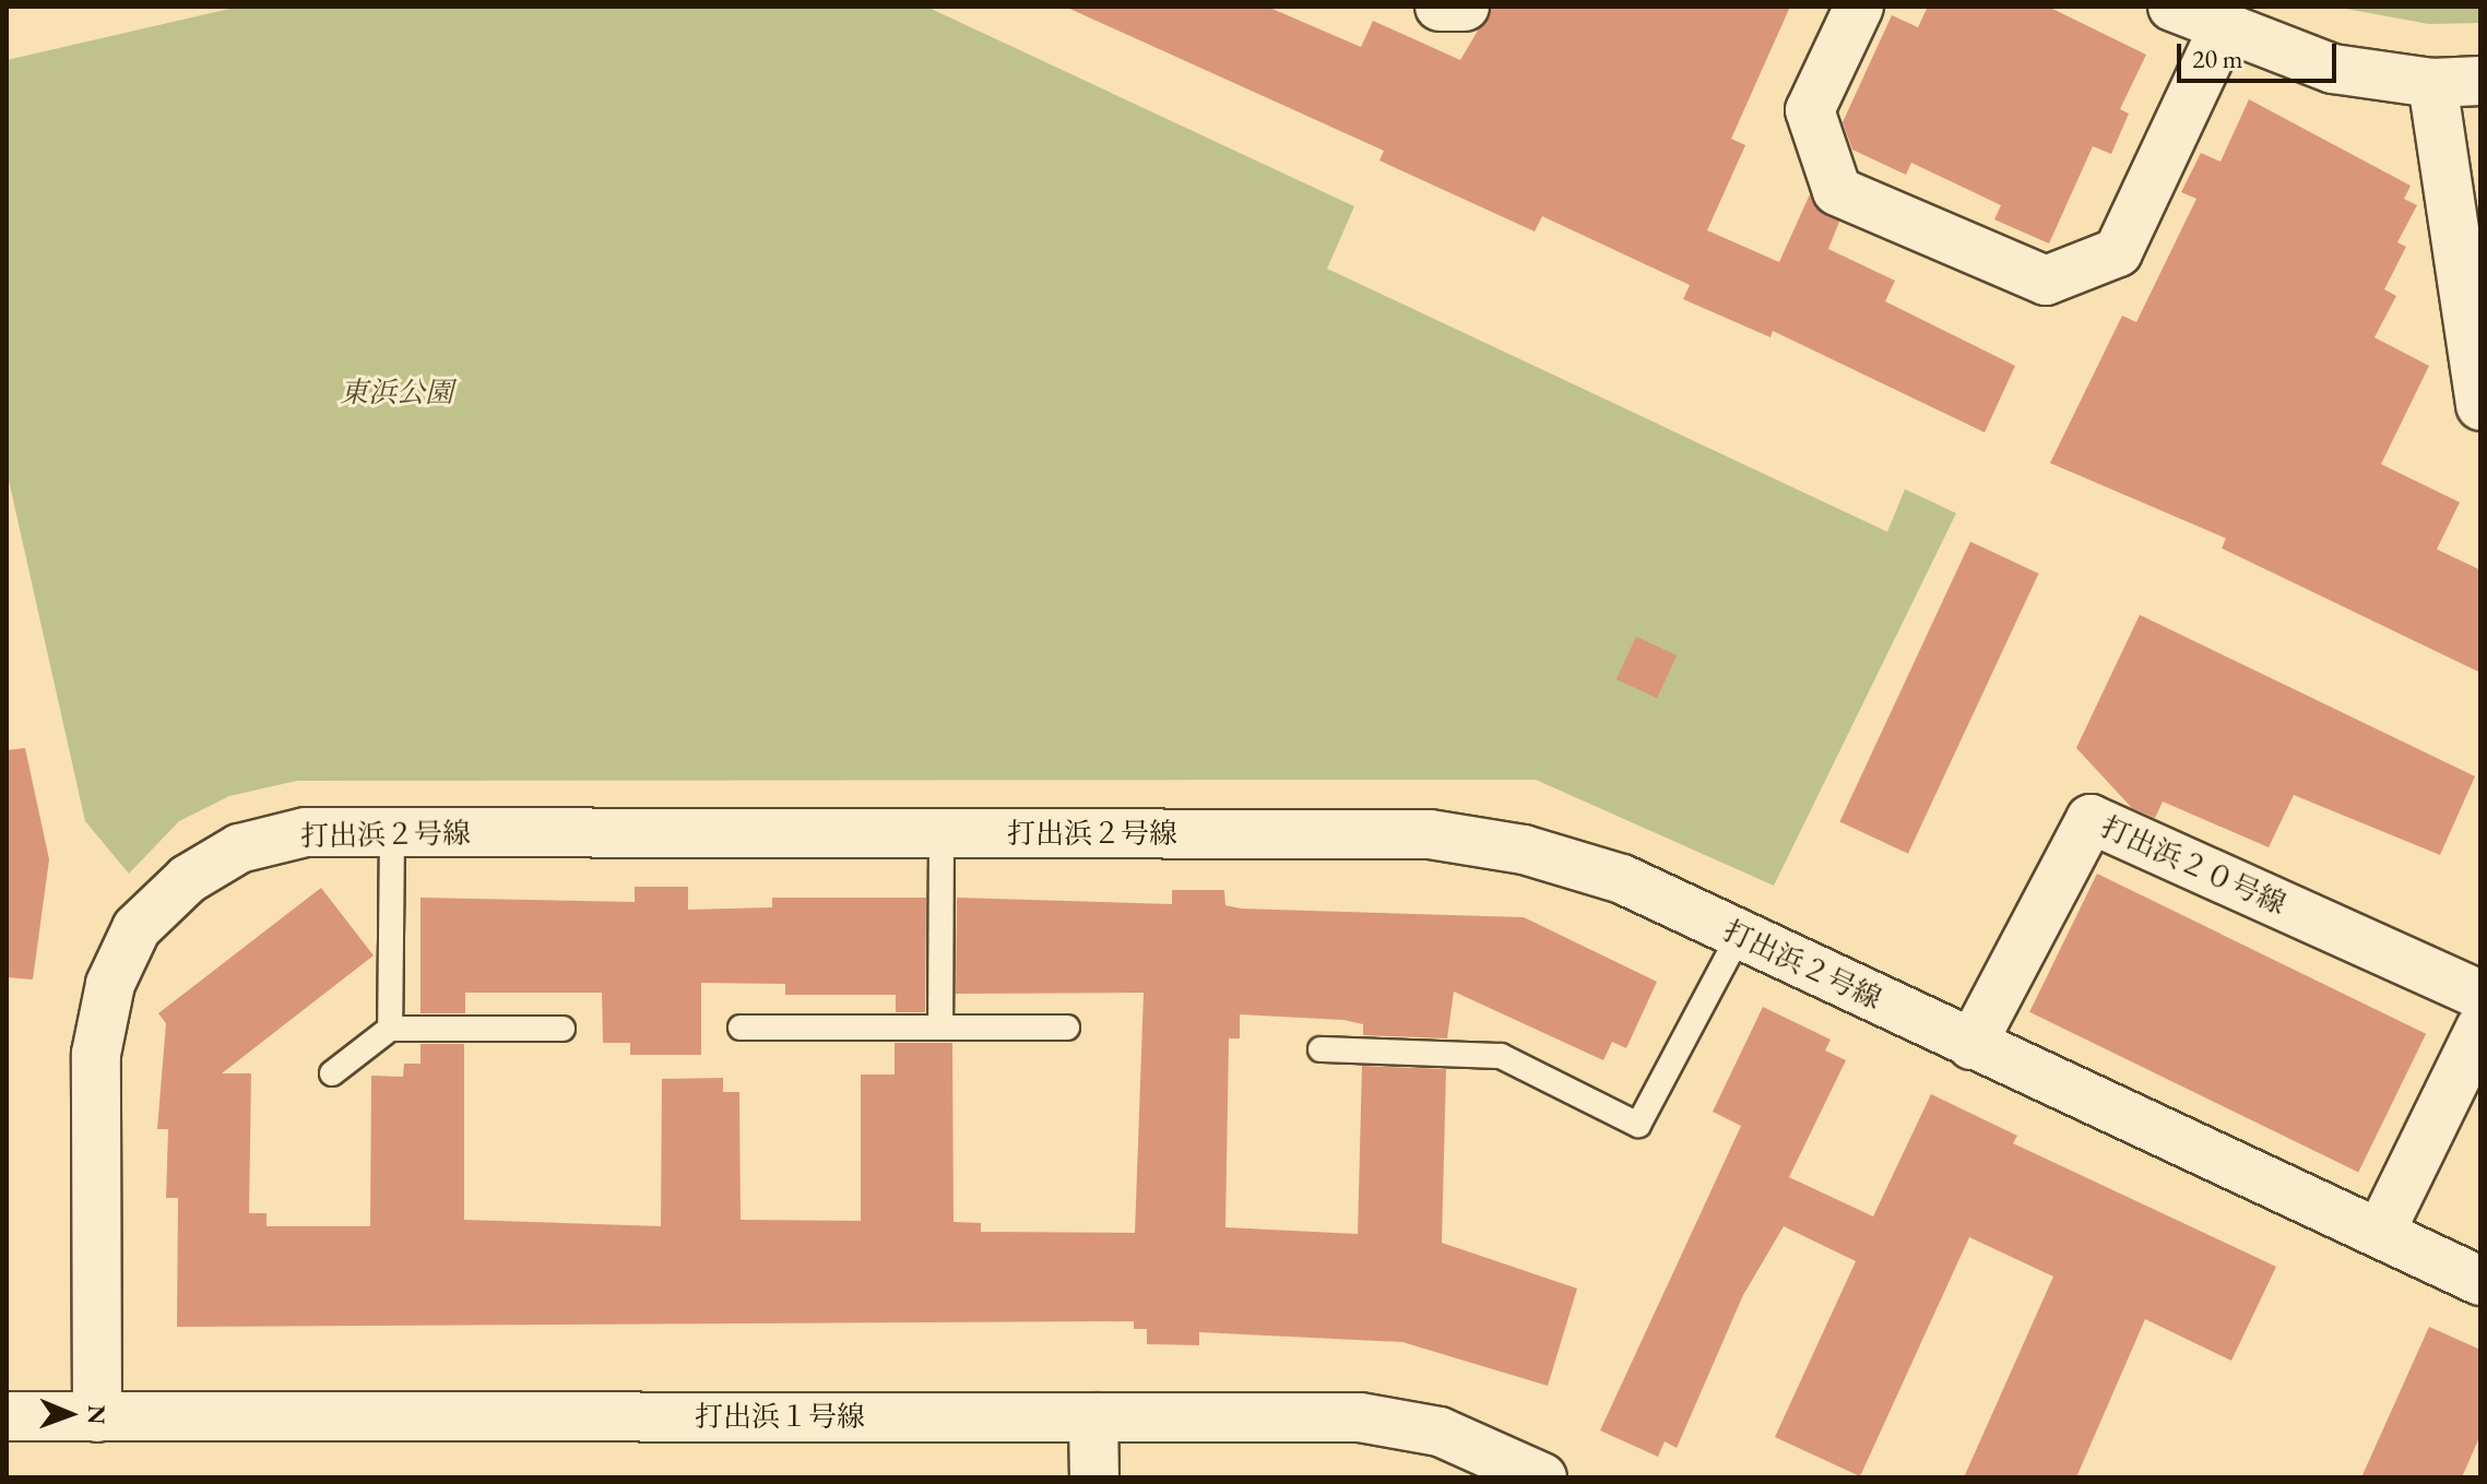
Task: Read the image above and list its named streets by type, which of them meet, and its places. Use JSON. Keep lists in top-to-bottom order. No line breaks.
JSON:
{"streets":{"street":["打出浜２号線","打出浜２０号線","打出浜１号線"]},"crossings":[["打出浜２号線","打出浜２０号線"],["打出浜２号線","打出浜１号線"]],"parks":["東浜公園"],"scale_bar":"20 m","north":"right"}
